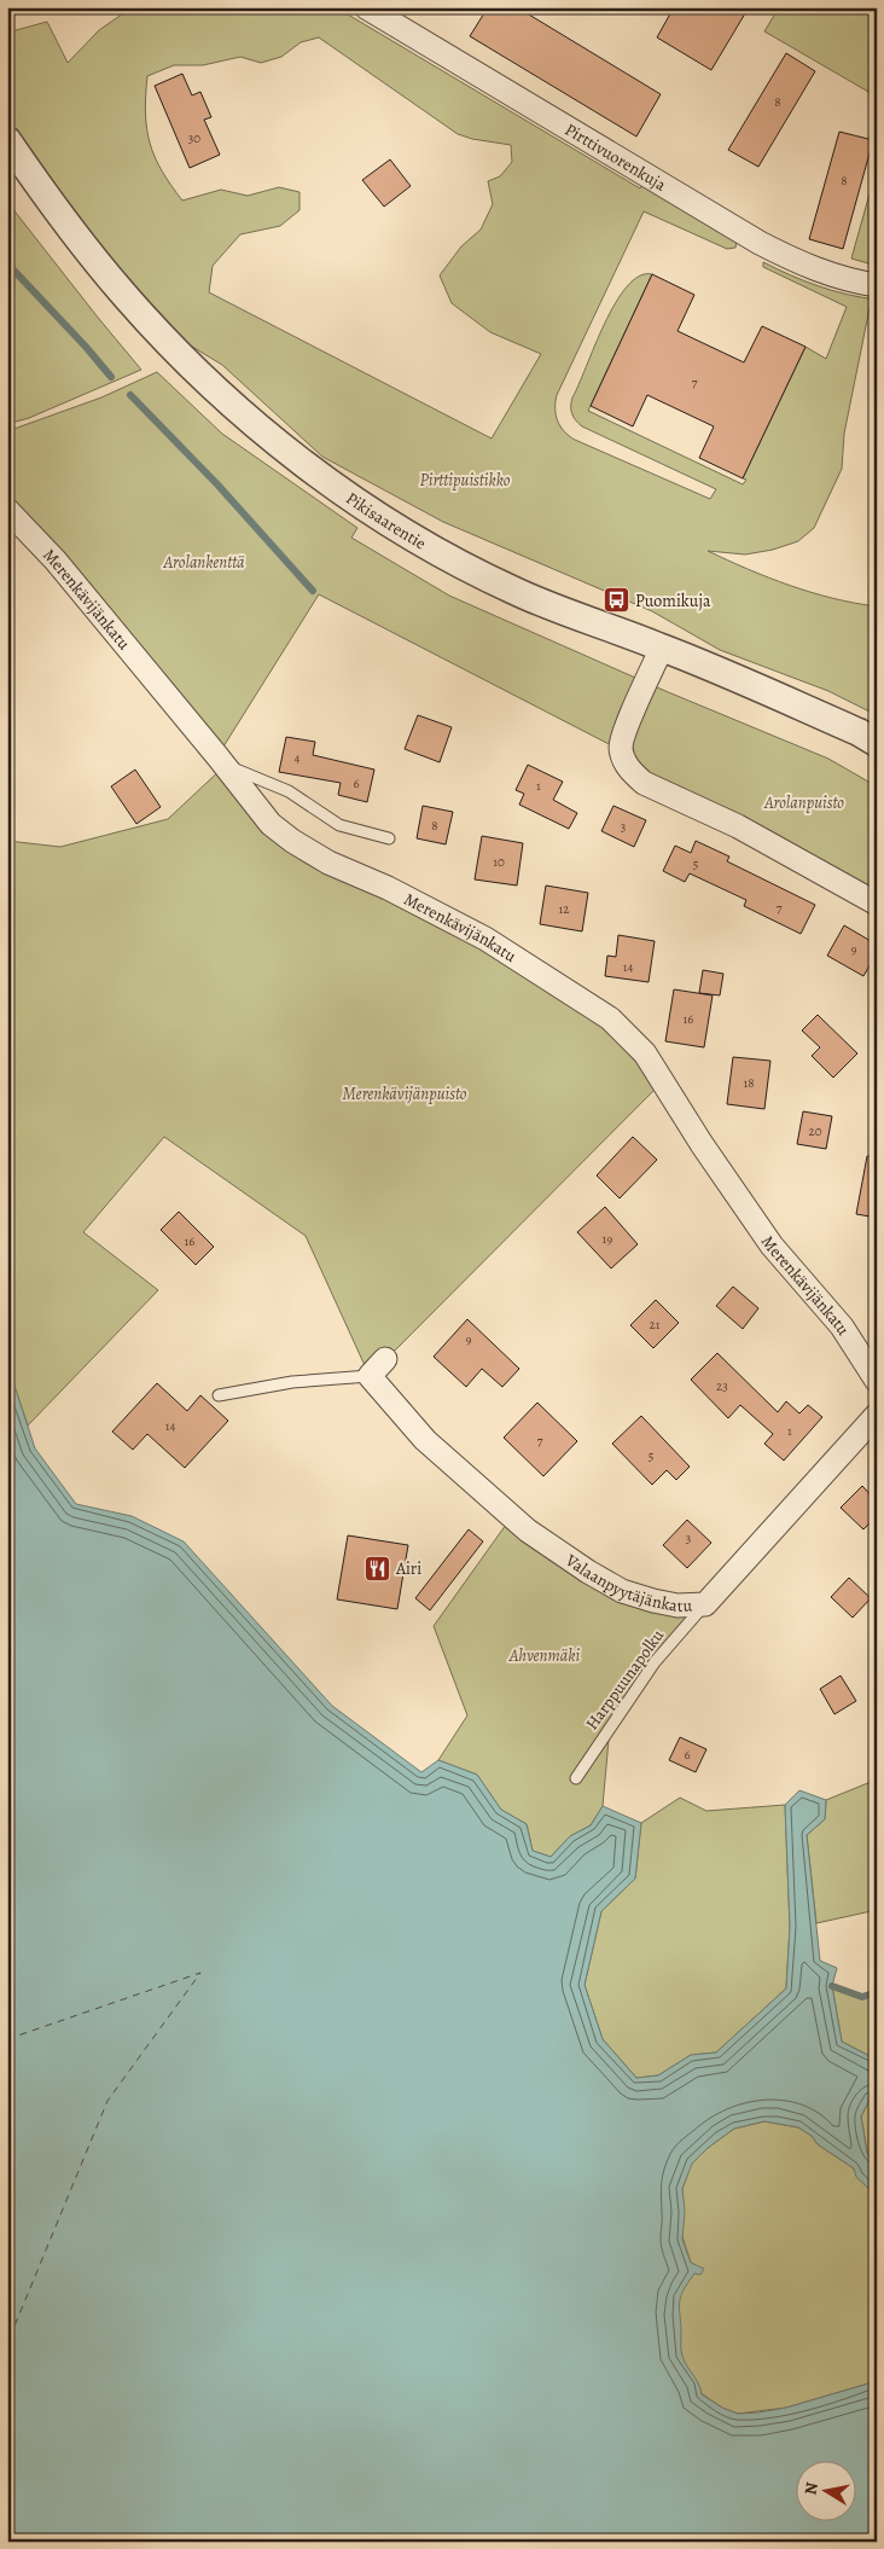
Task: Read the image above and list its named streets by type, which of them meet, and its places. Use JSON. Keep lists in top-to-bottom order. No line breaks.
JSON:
{"streets":{"street":["Pirttivuorenkuja","Pikisaarentie","Merenkävijänkatu","Valaanpyytäjänkatu"],"lane":["Harppuunapolku"]},"crossings":[["Valaanpyytäjänkatu","Harppuunapolku"]],"parks":["Pirttipuistikko","Arolankenttä","Arolanpuisto","Merenkävijänpuisto","Ahvenmäki"],"places":{"bus stop":["Puomikuja"],"restaurant":["Airi"]},"house_numbers":["8","30","8","7","4","6","1","8","3","10","5","7","12","9","14","16","18","20","19","16","21","9","23","14","1","7","5","3","6"],"north":"left"}
